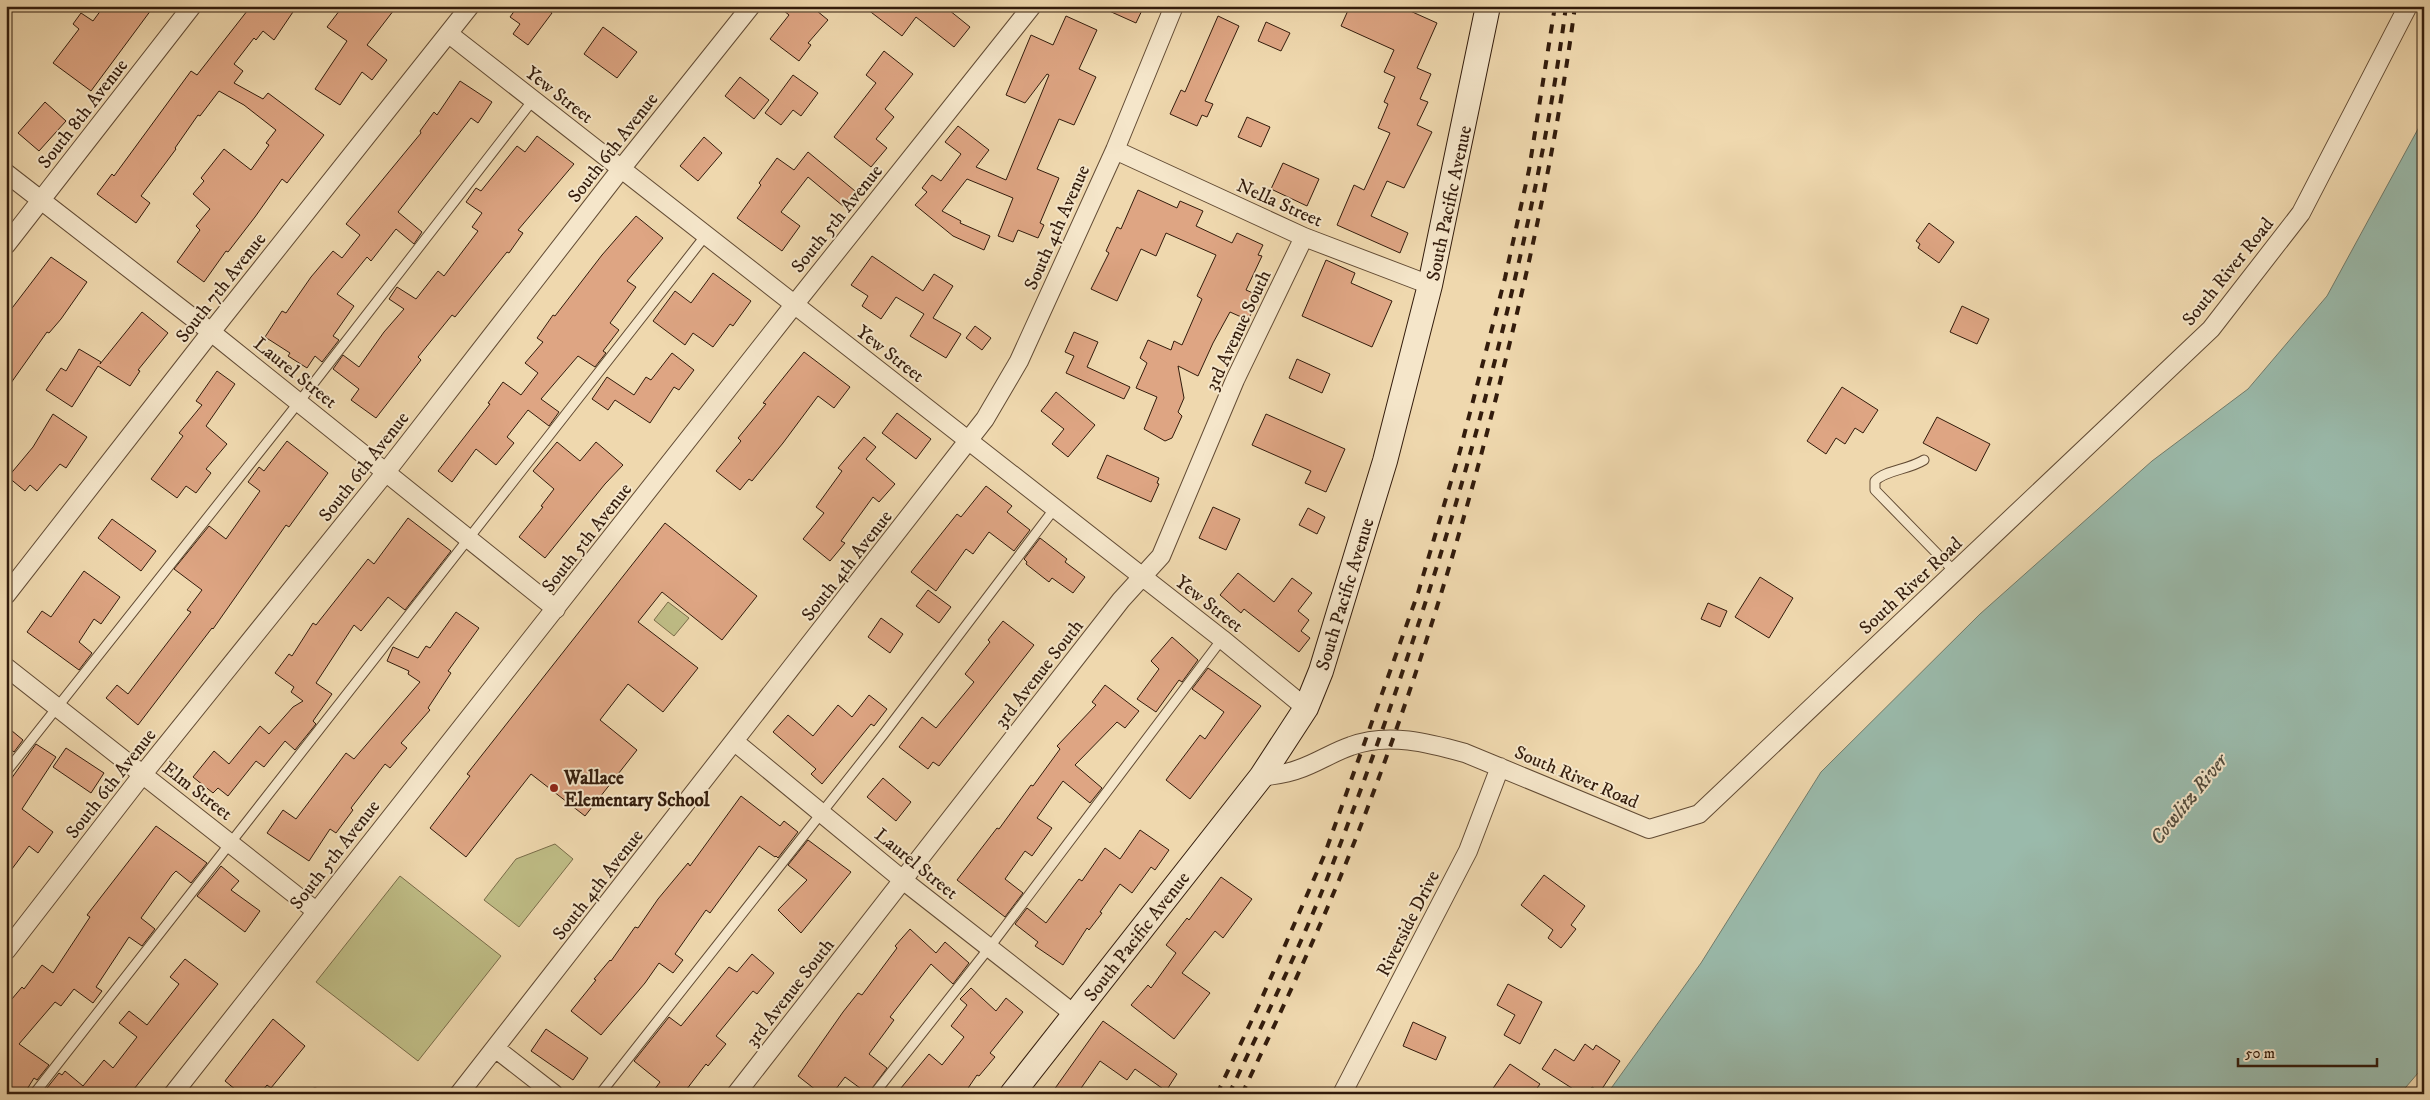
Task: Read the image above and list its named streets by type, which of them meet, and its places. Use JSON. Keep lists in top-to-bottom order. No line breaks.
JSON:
{"streets":{"street":["Yew Street","South 8th Avenue","South 6th Avenue","Nella Street","South Pacific Avenue","South 5th Avenue","South 4th Avenue","South River Road","South 7th Avenue","3rd Avenue South","Laurel Street","Elm Street","Riverside Drive"]},"crossings":[["Yew Street","South 6th Avenue"],["Yew Street","South Pacific Avenue"],["Yew Street","South 5th Avenue"],["Yew Street","South 4th Avenue"],["Yew Street","South 7th Avenue"],["Yew Street","3rd Avenue South"],["South 8th Avenue","Laurel Street"],["South 6th Avenue","Laurel Street"],["South 6th Avenue","Elm Street"],["Nella Street","South Pacific Avenue"],["Nella Street","South 4th Avenue"],["Nella Street","3rd Avenue South"],["South Pacific Avenue","South River Road"],["South Pacific Avenue","Laurel Street"],["South 5th Avenue","Laurel Street"],["South 5th Avenue","Elm Street"],["South 4th Avenue","Laurel Street"],["South River Road","Riverside Drive"],["South 7th Avenue","Laurel Street"],["3rd Avenue South","Laurel Street"]],"water":["Cowlitz River"],"places":["Wallace Elementary School"],"scale_bar":"50 m"}
